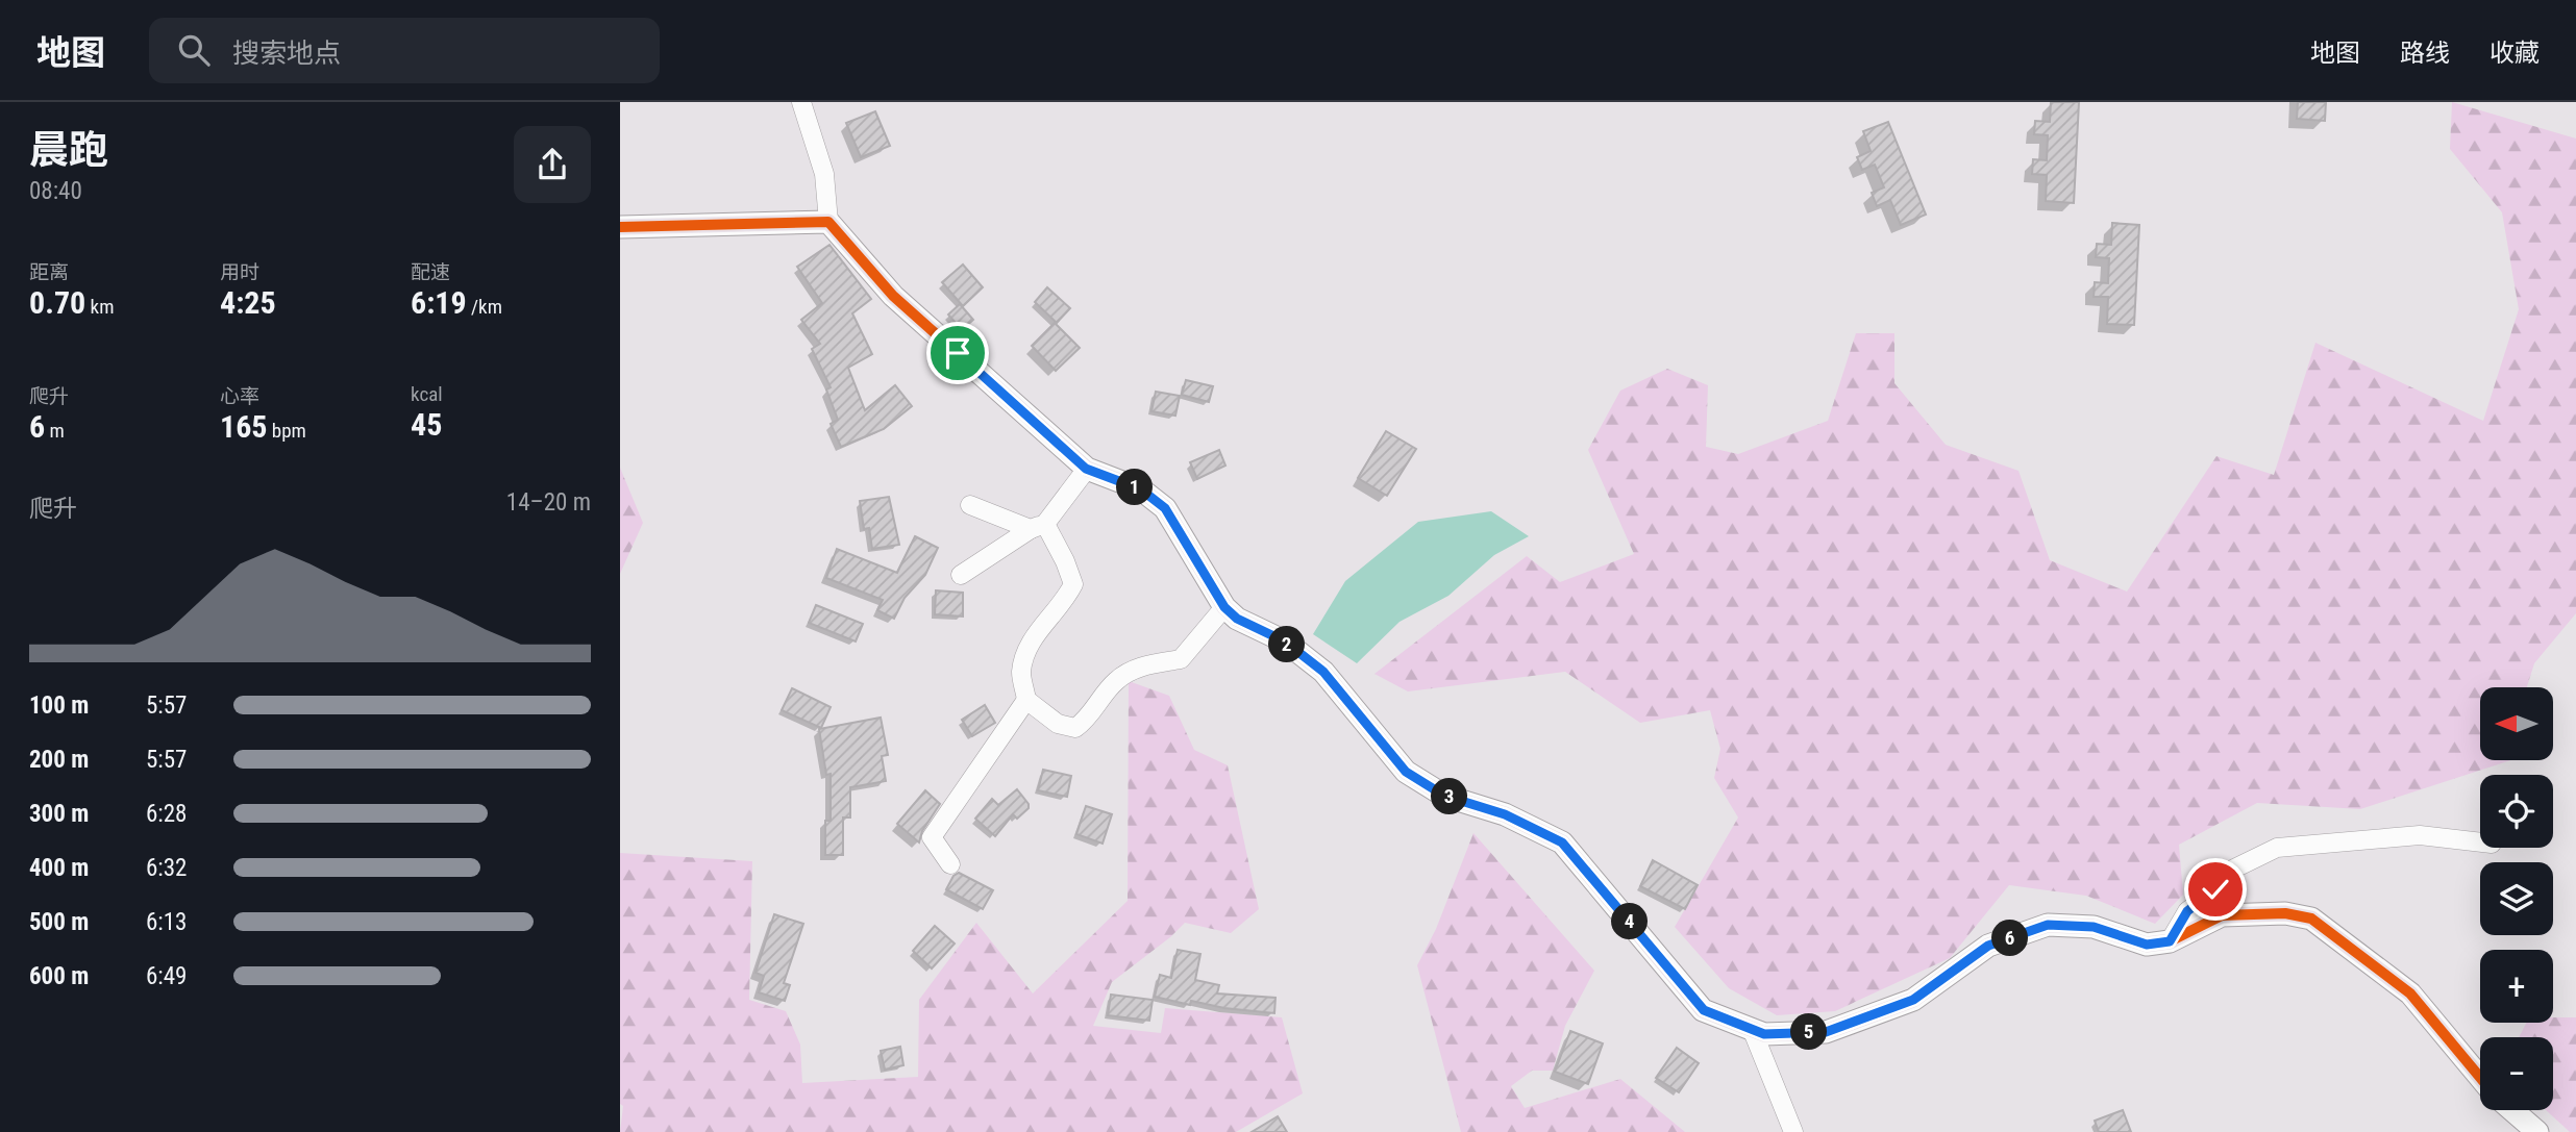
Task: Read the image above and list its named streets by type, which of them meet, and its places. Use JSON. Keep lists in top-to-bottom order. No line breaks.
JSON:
{"north":"left","page":{"header":"地图","search":"搜索地点","nav":["地图","路线","收藏"],"heading":["晨跑","08:40"],"stats":[["距离","0.70 km"],["用时","4:25"],["配速","6:19 /km"],["爬升","6 m"],["心率","165 bpm"],["kcal","45"]],"pins":["1","2","3","4","6","5"],"chart":["爬升","14–20 m"],"list":[{"name":"100 m","note":"5:57"},{"name":"200 m","note":"5:57"},{"name":"300 m","note":"6:28"},{"name":"400 m","note":"6:32"},{"name":"500 m","note":"6:13"},{"name":"600 m","note":"6:49"}],"map_buttons":["+","−"]}}
